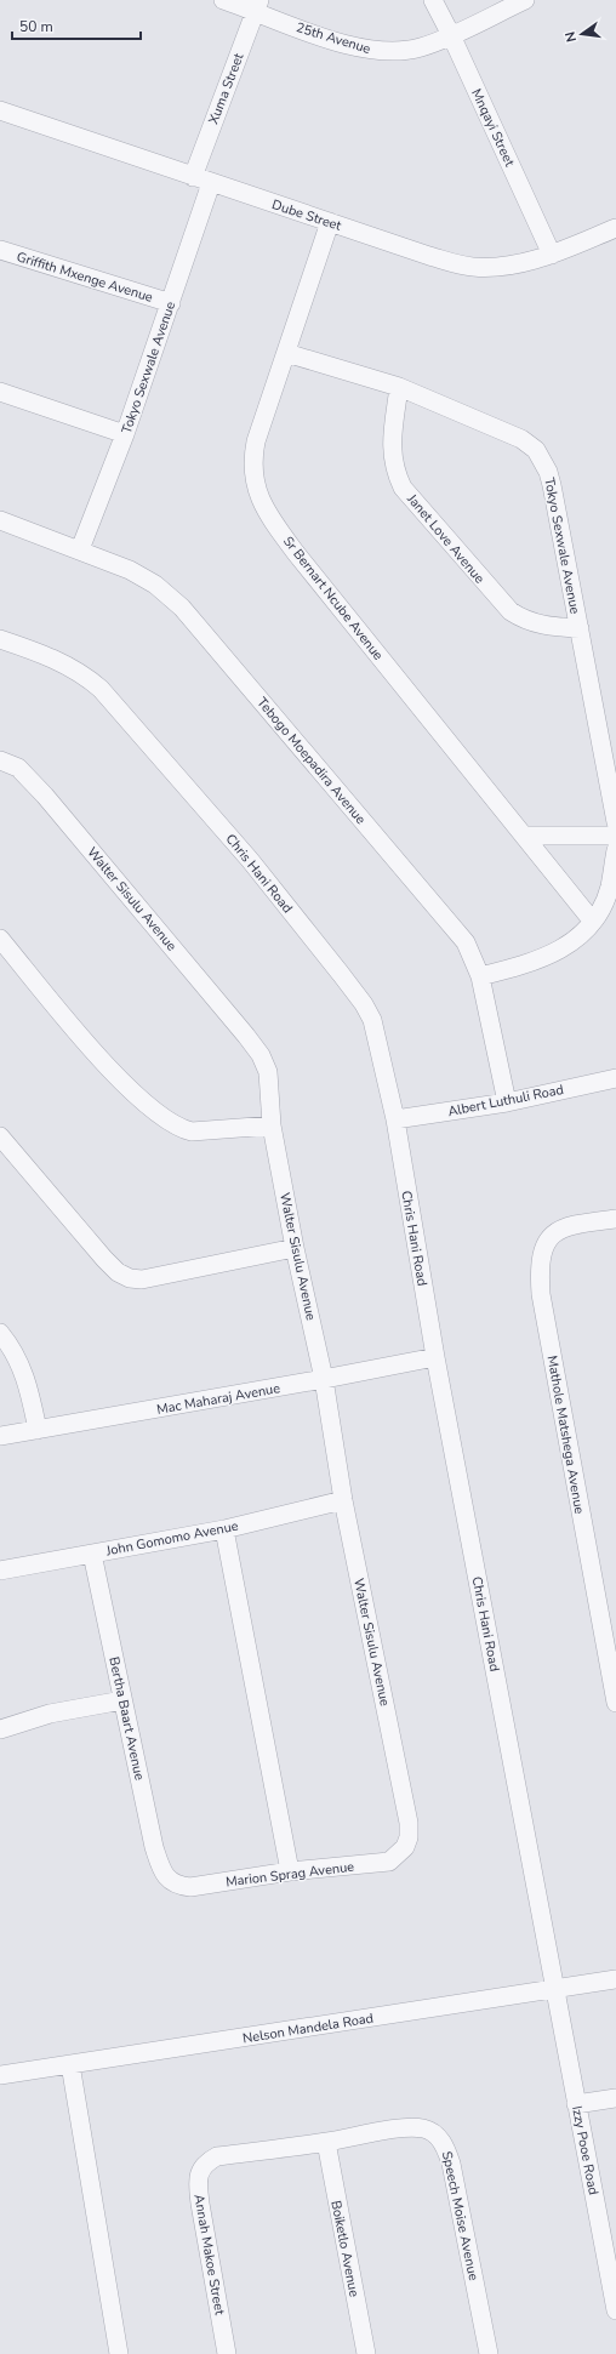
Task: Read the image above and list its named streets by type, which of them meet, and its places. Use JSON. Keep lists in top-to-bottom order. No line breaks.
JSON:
{"streets":{"street":["25th Avenue","Xuma Street","Mnqayi Street","Dube Street","Griffith Mxenge Avenue","Tokyo Sexwale Avenue","Janet Love Avenue","Sr Bernart Ncube Avenue","Tebogo Moepadira Avenue","Chris Hani Road","Walter Sisulu Avenue","Albert Luthuli Road","Mac Maharaj Avenue","Mathole Matshega Avenue","John Gomomo Avenue","Bertha Baart Avenue","Marion Sprag Avenue","Nelson Mandela Road","Izzy Pooe Road","Speech Moise Avenue","Boiketlo Avenue","Annah Makoe Street"]},"crossings":[["25th Avenue","Xuma Street"],["25th Avenue","Mnqayi Street"],["Xuma Street","Dube Street"],["Mnqayi Street","Dube Street"],["Dube Street","Tokyo Sexwale Avenue"],["Dube Street","Sr Bernart Ncube Avenue"],["Griffith Mxenge Avenue","Tokyo Sexwale Avenue"],["Tokyo Sexwale Avenue","Janet Love Avenue"],["Tokyo Sexwale Avenue","Sr Bernart Ncube Avenue"],["Tokyo Sexwale Avenue","Tebogo Moepadira Avenue"],["Tebogo Moepadira Avenue","Albert Luthuli Road"],["Chris Hani Road","Albert Luthuli Road"],["Chris Hani Road","Mac Maharaj Avenue"],["Chris Hani Road","Nelson Mandela Road"],["Chris Hani Road","Izzy Pooe Road"],["Walter Sisulu Avenue","Mac Maharaj Avenue"],["Walter Sisulu Avenue","John Gomomo Avenue"],["Walter Sisulu Avenue","Marion Sprag Avenue"],["John Gomomo Avenue","Bertha Baart Avenue"],["Bertha Baart Avenue","Marion Sprag Avenue"],["Nelson Mandela Road","Izzy Pooe Road"],["Speech Moise Avenue","Boiketlo Avenue"],["Speech Moise Avenue","Annah Makoe Street"],["Boiketlo Avenue","Annah Makoe Street"]],"scale_bar":"50 m","north":"left"}
